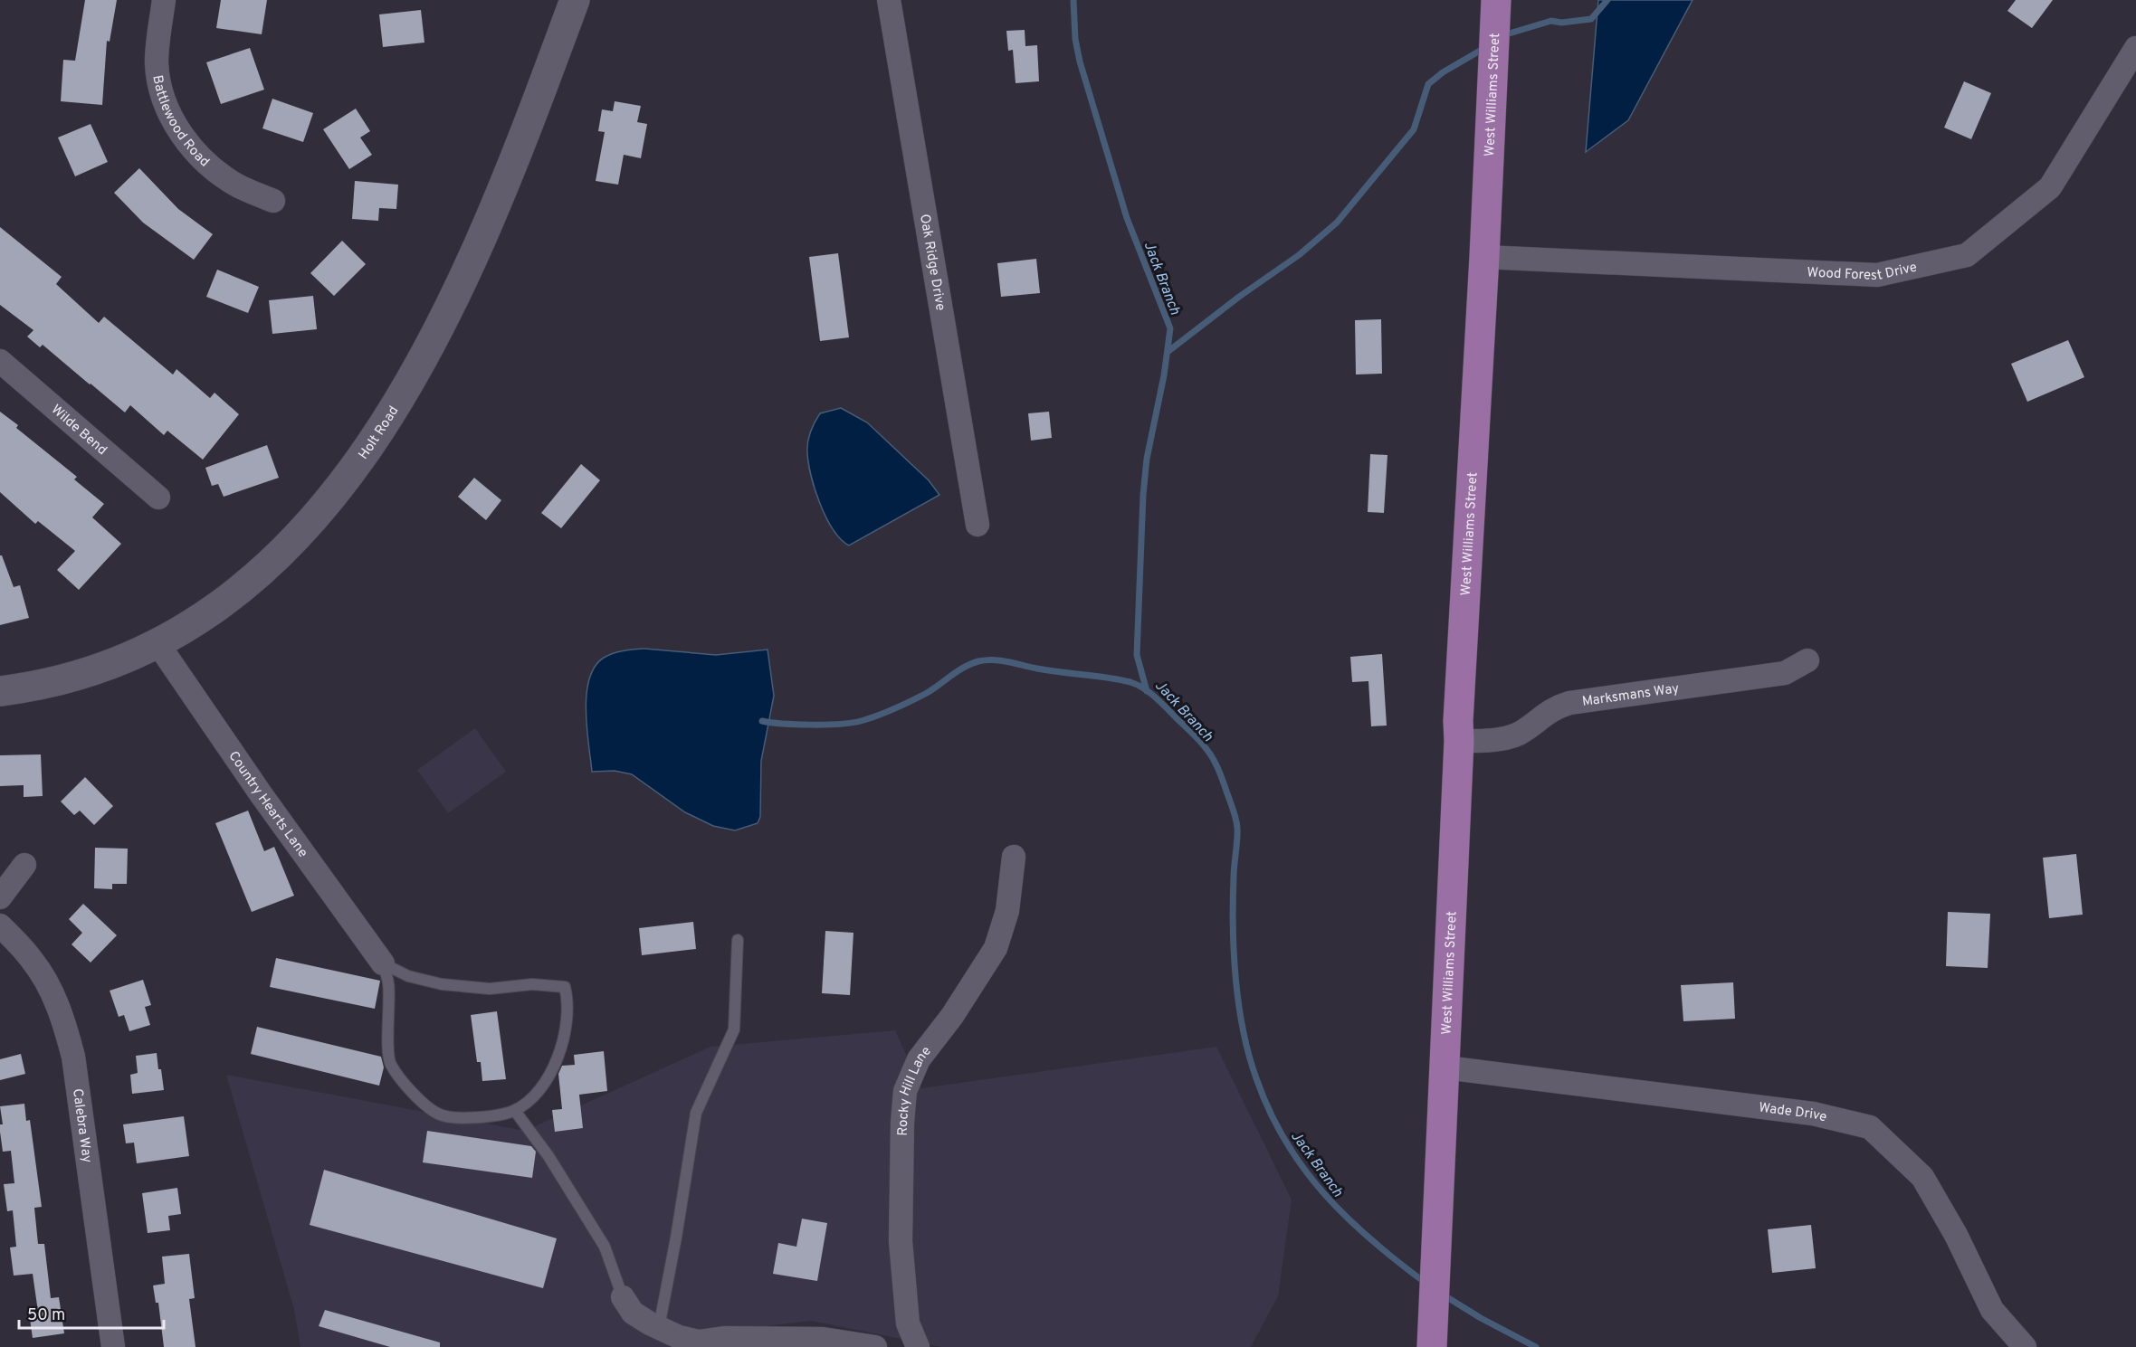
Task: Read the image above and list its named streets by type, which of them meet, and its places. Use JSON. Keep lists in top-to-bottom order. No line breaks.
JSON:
{"streets":{"main road":["West Williams Street"],"street":["Battlewood Road","Oak Ridge Drive","Wood Forest Drive","Wilde Bend","Holt Road","Marksmans Way","Country Hearts Lane","Rocky Hill Lane","Wade Drive","Calebra Way"]},"crossings":[["West Williams Street","Wood Forest Drive"],["West Williams Street","Marksmans Way"],["West Williams Street","Wade Drive"],["Holt Road","Country Hearts Lane"]],"water":["Jack Branch"],"scale_bar":"50 m"}
